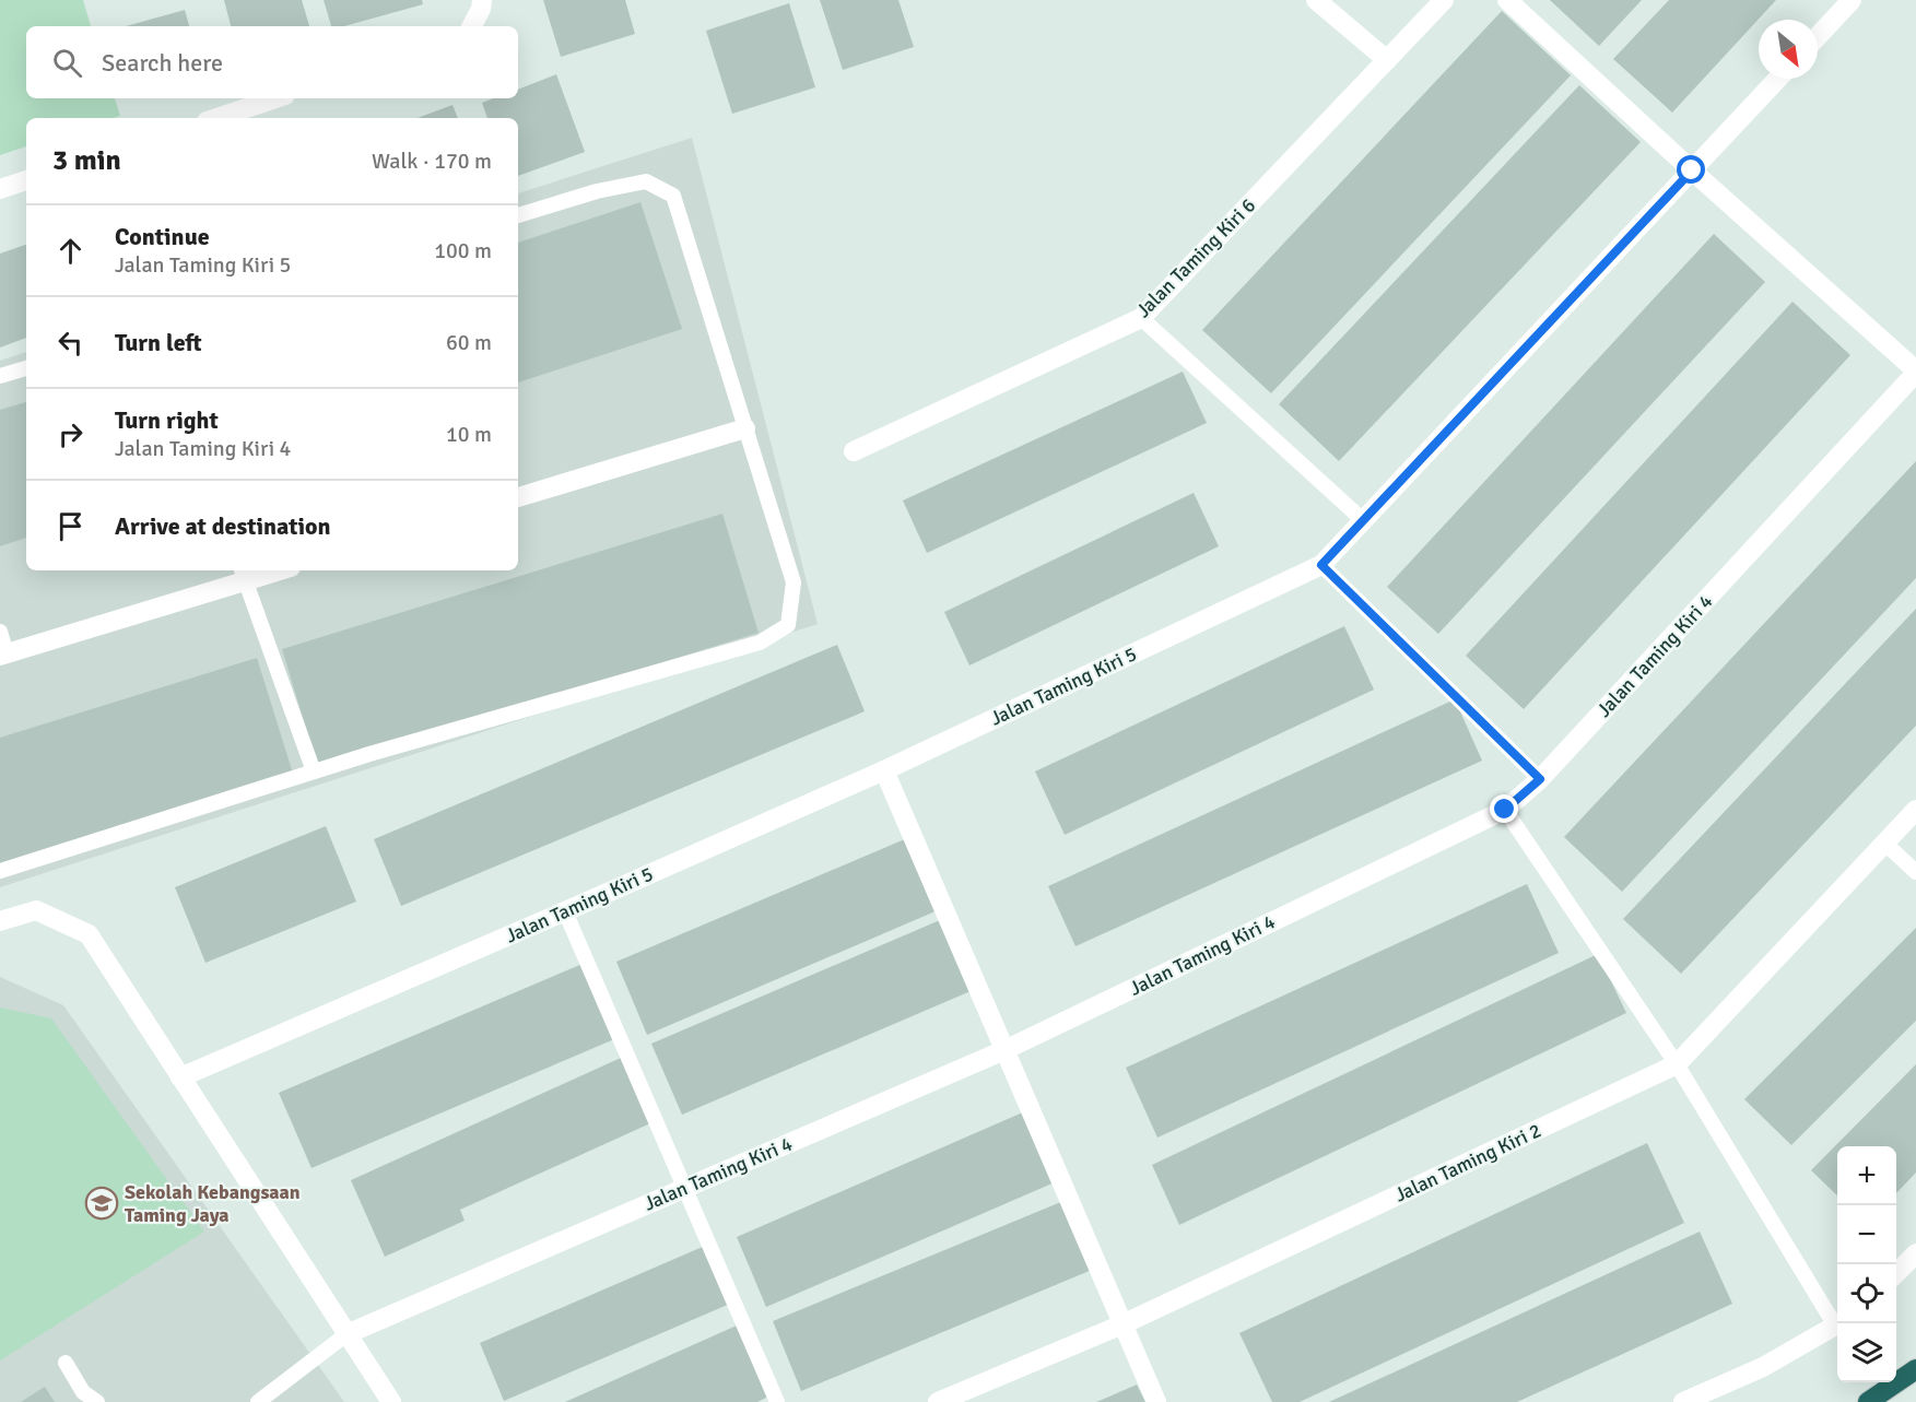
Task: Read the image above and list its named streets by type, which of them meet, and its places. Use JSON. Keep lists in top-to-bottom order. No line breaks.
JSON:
{"streets":{"street":["Jalan Taming Kiri 6","Jalan Taming Kiri 4","Jalan Taming Kiri 5","Jalan Taming Kiri 2"]},"places":{"school or university":["Sekolah Kebangsaan Taming Jaya"]},"north":"bottom right","page":{"search":"Search here","heading":["3 min","Walk · 170 m"],"list":[["Continue","Jalan Taming Kiri 5","100 m"],["Turn left","60 m"],["Turn right","Jalan Taming Kiri 4","10 m"],"Arrive at destination"],"map_buttons":["+","−"]}}
